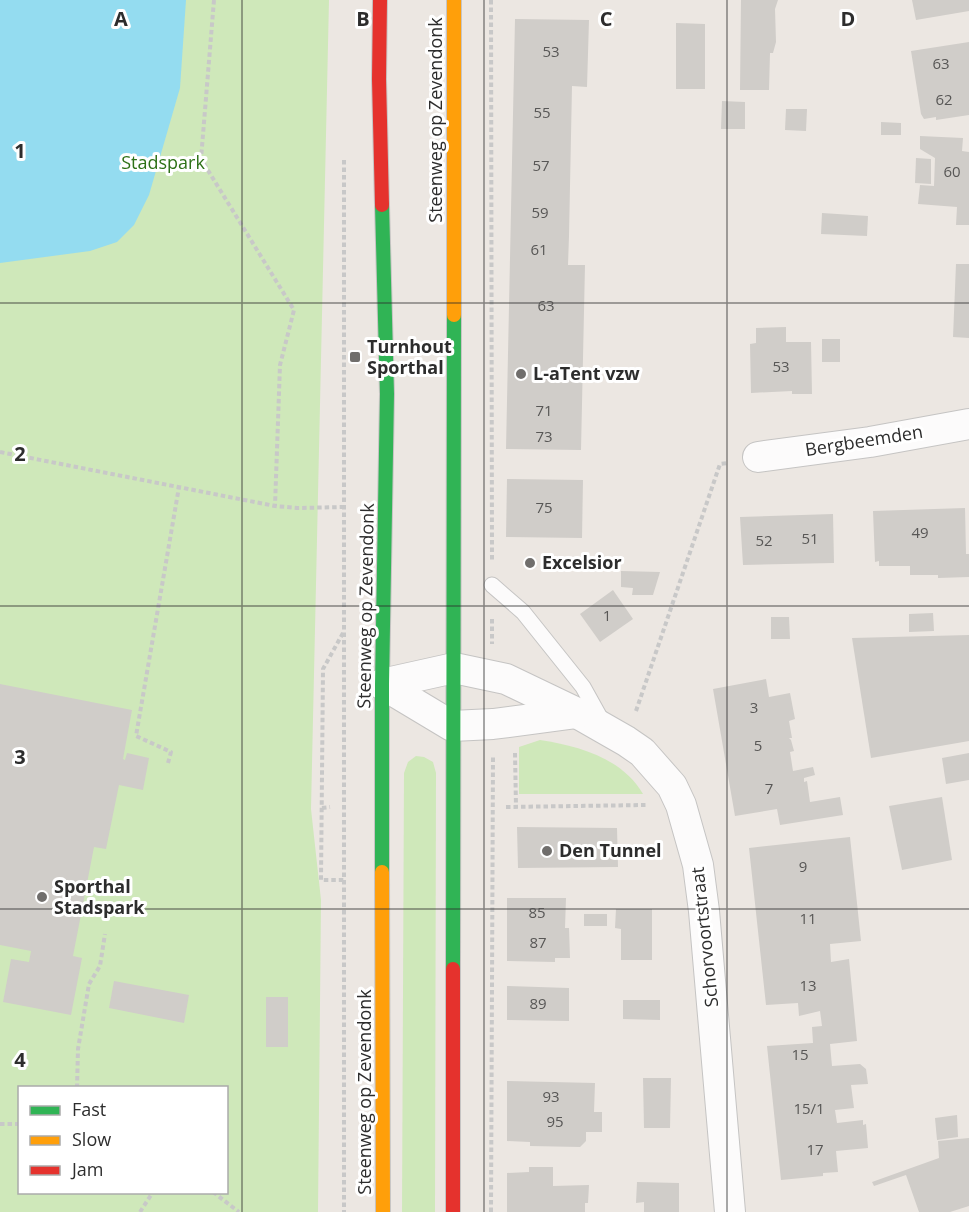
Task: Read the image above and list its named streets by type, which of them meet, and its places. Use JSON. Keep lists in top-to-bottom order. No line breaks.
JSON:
{"streets":{"main road":["Steenweg op Zevendonk"],"street":["Bergbeemden","Schorvoortstraat"]},"crossings":[["Steenweg op Zevendonk","Schorvoortstraat"]],"parks":["Stadspark"],"places":{"transit":["Turnhout Sporthal"],"other":["L-aTent vzw","Excelsior","Den Tunnel","Sporthal Stadspark"]},"house_numbers":["53","63","62","55","57","60","59","61","63","53","71","73","75","49","51","52","1","3","5","7","9","85","11","87","13","89","15","93","15/1","95","17"],"legend":["Fast","Slow","Jam"],"grid":{"columns":["A","B","C","D"],"rows":["1","2","3","4"]}}
